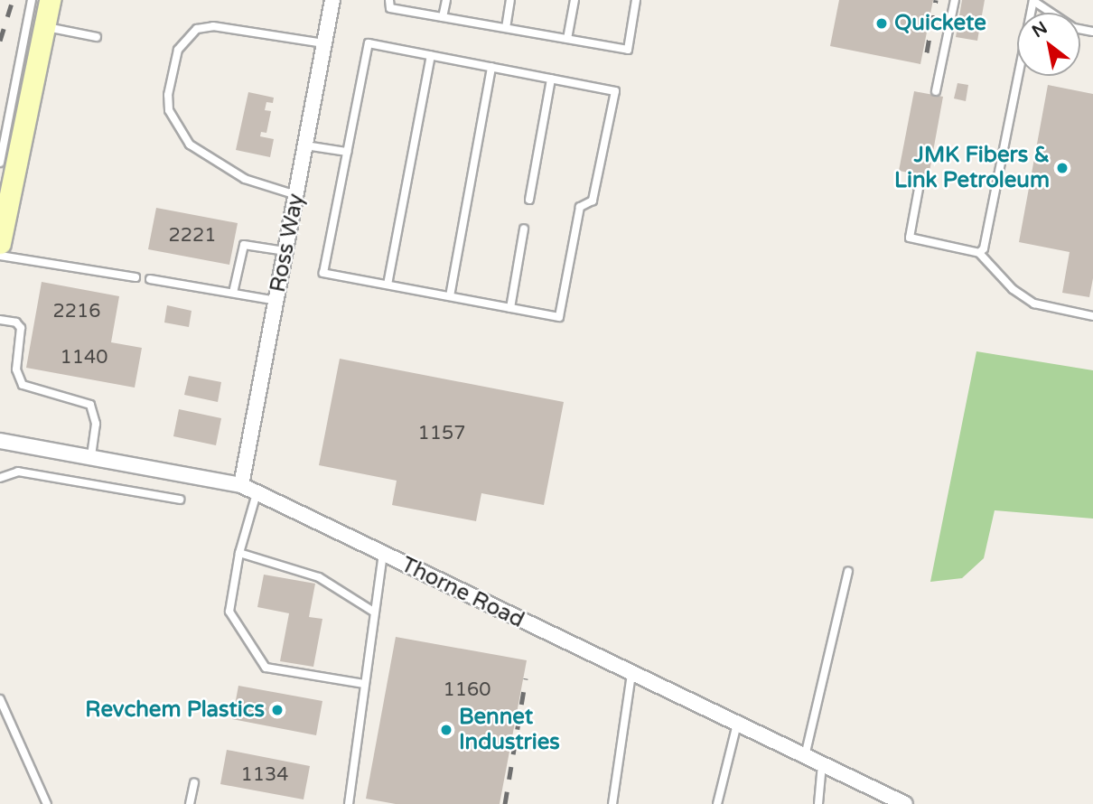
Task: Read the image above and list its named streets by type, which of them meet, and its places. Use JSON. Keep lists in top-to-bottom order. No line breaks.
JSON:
{"streets":{"street":["Ross Way","Thorne Road"]},"crossings":[["Ross Way","Thorne Road"]],"places":["Quickete","JMK Fibers & Link Petroleum","Revchem Plastics","Bennet Industries"],"house_numbers":["2221","2216","1140","1157","1160","1134"],"north":"top left"}
